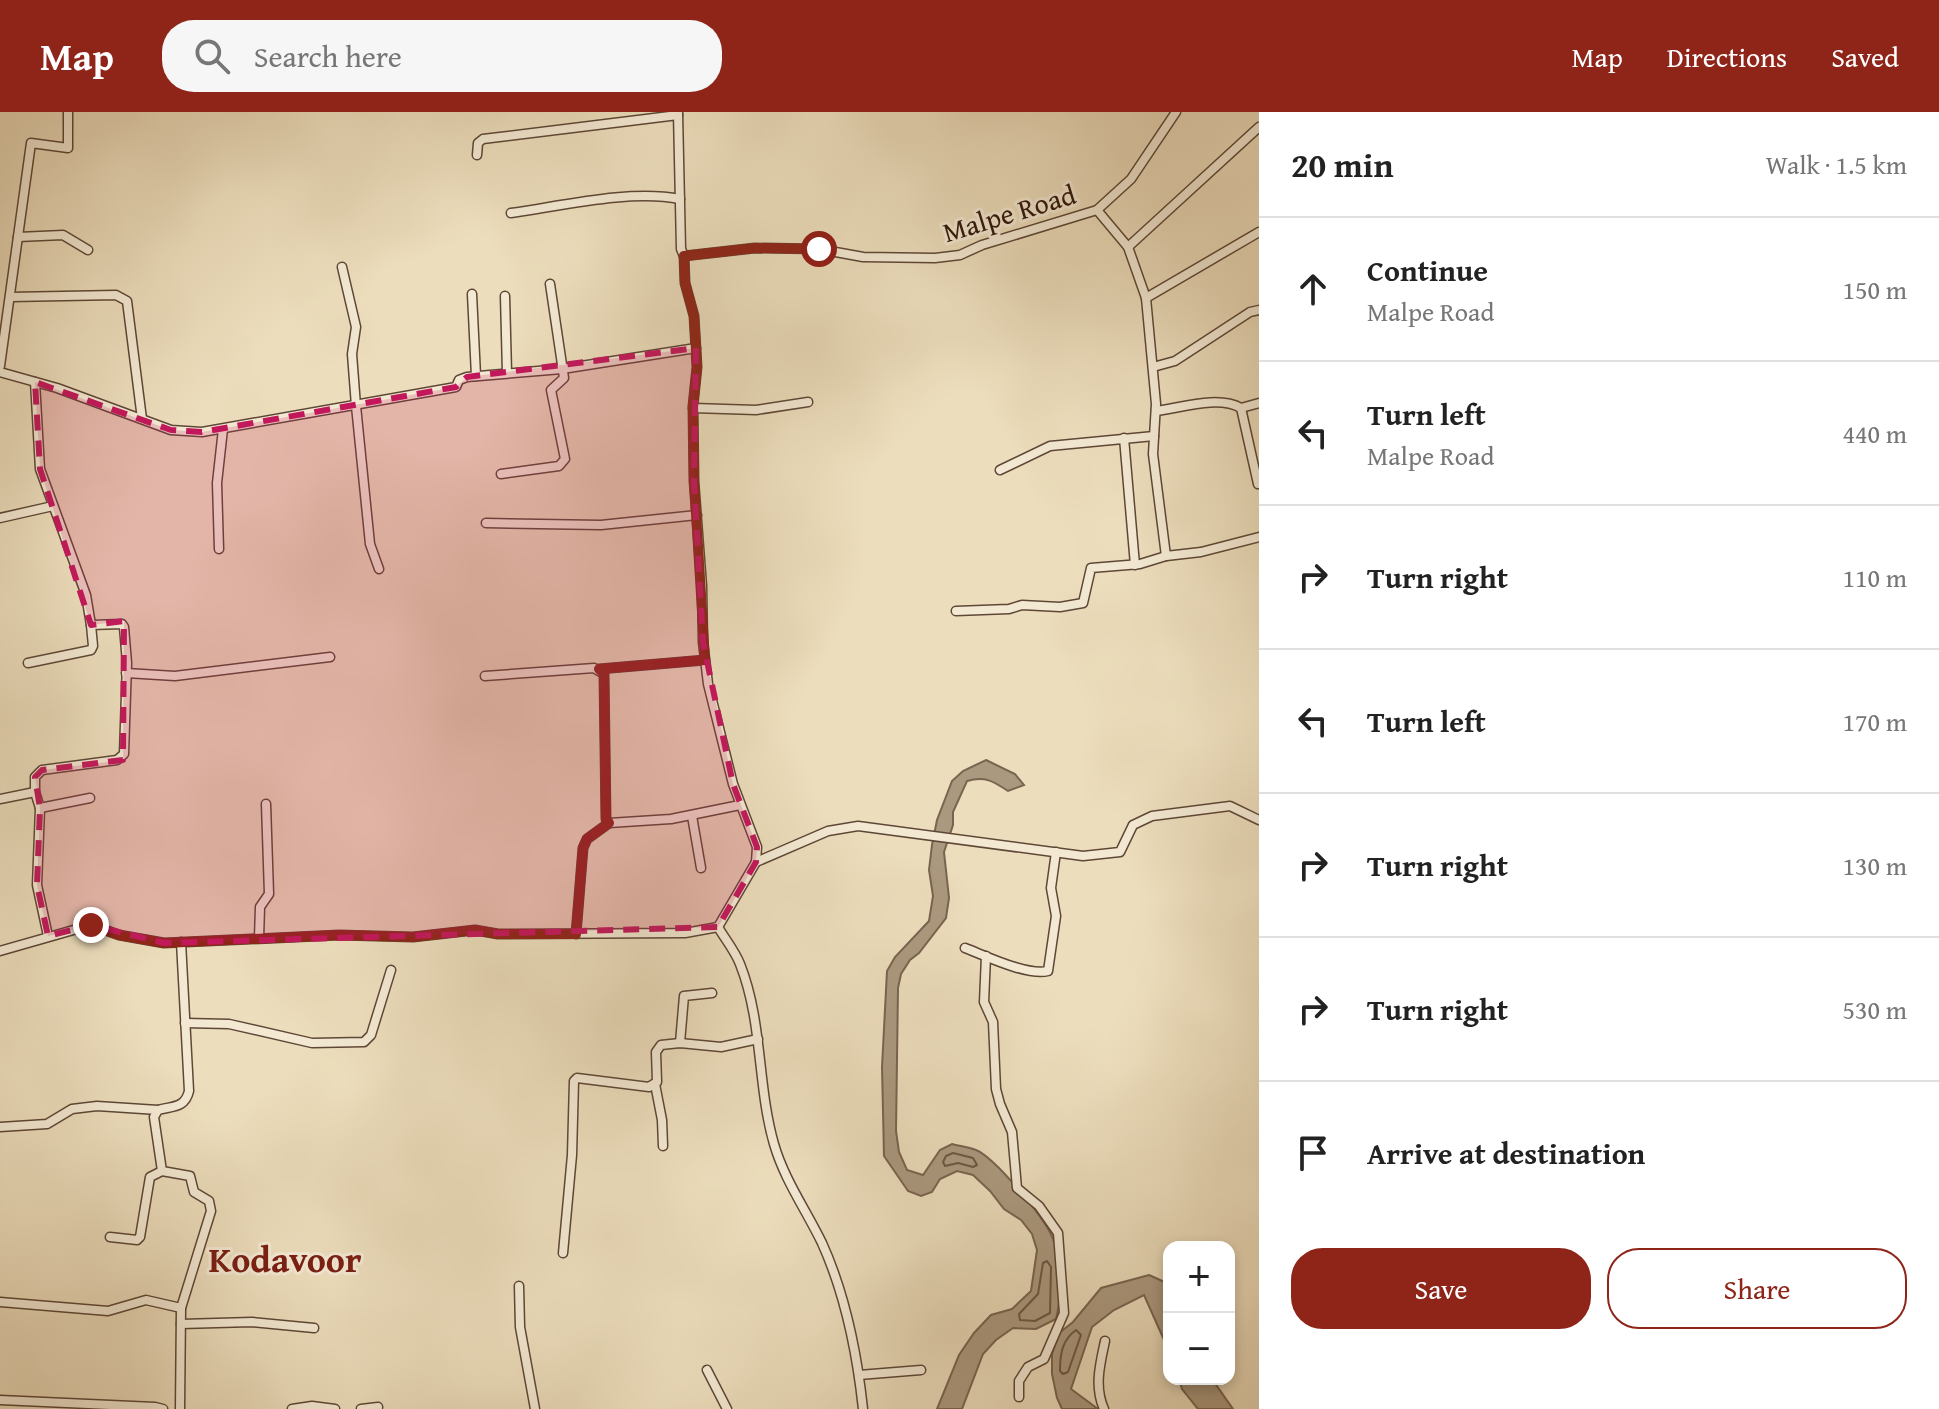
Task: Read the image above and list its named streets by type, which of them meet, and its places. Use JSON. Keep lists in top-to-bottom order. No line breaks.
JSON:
{"streets":{"street":["Malpe Road"]},"districts":["Kodavoor"],"page":{"header":"Map","search":"Search here","nav":["Map","Directions","Saved"],"heading":["20 min","Walk · 1.5 km"],"list":[["Continue","Malpe Road","150 m"],["Turn left","Malpe Road","440 m"],["Turn right","110 m"],["Turn left","170 m"],["Turn right","130 m"],["Turn right","530 m"],"Arrive at destination"],"buttons":["Save","Share"],"map_buttons":["+","−"]}}
